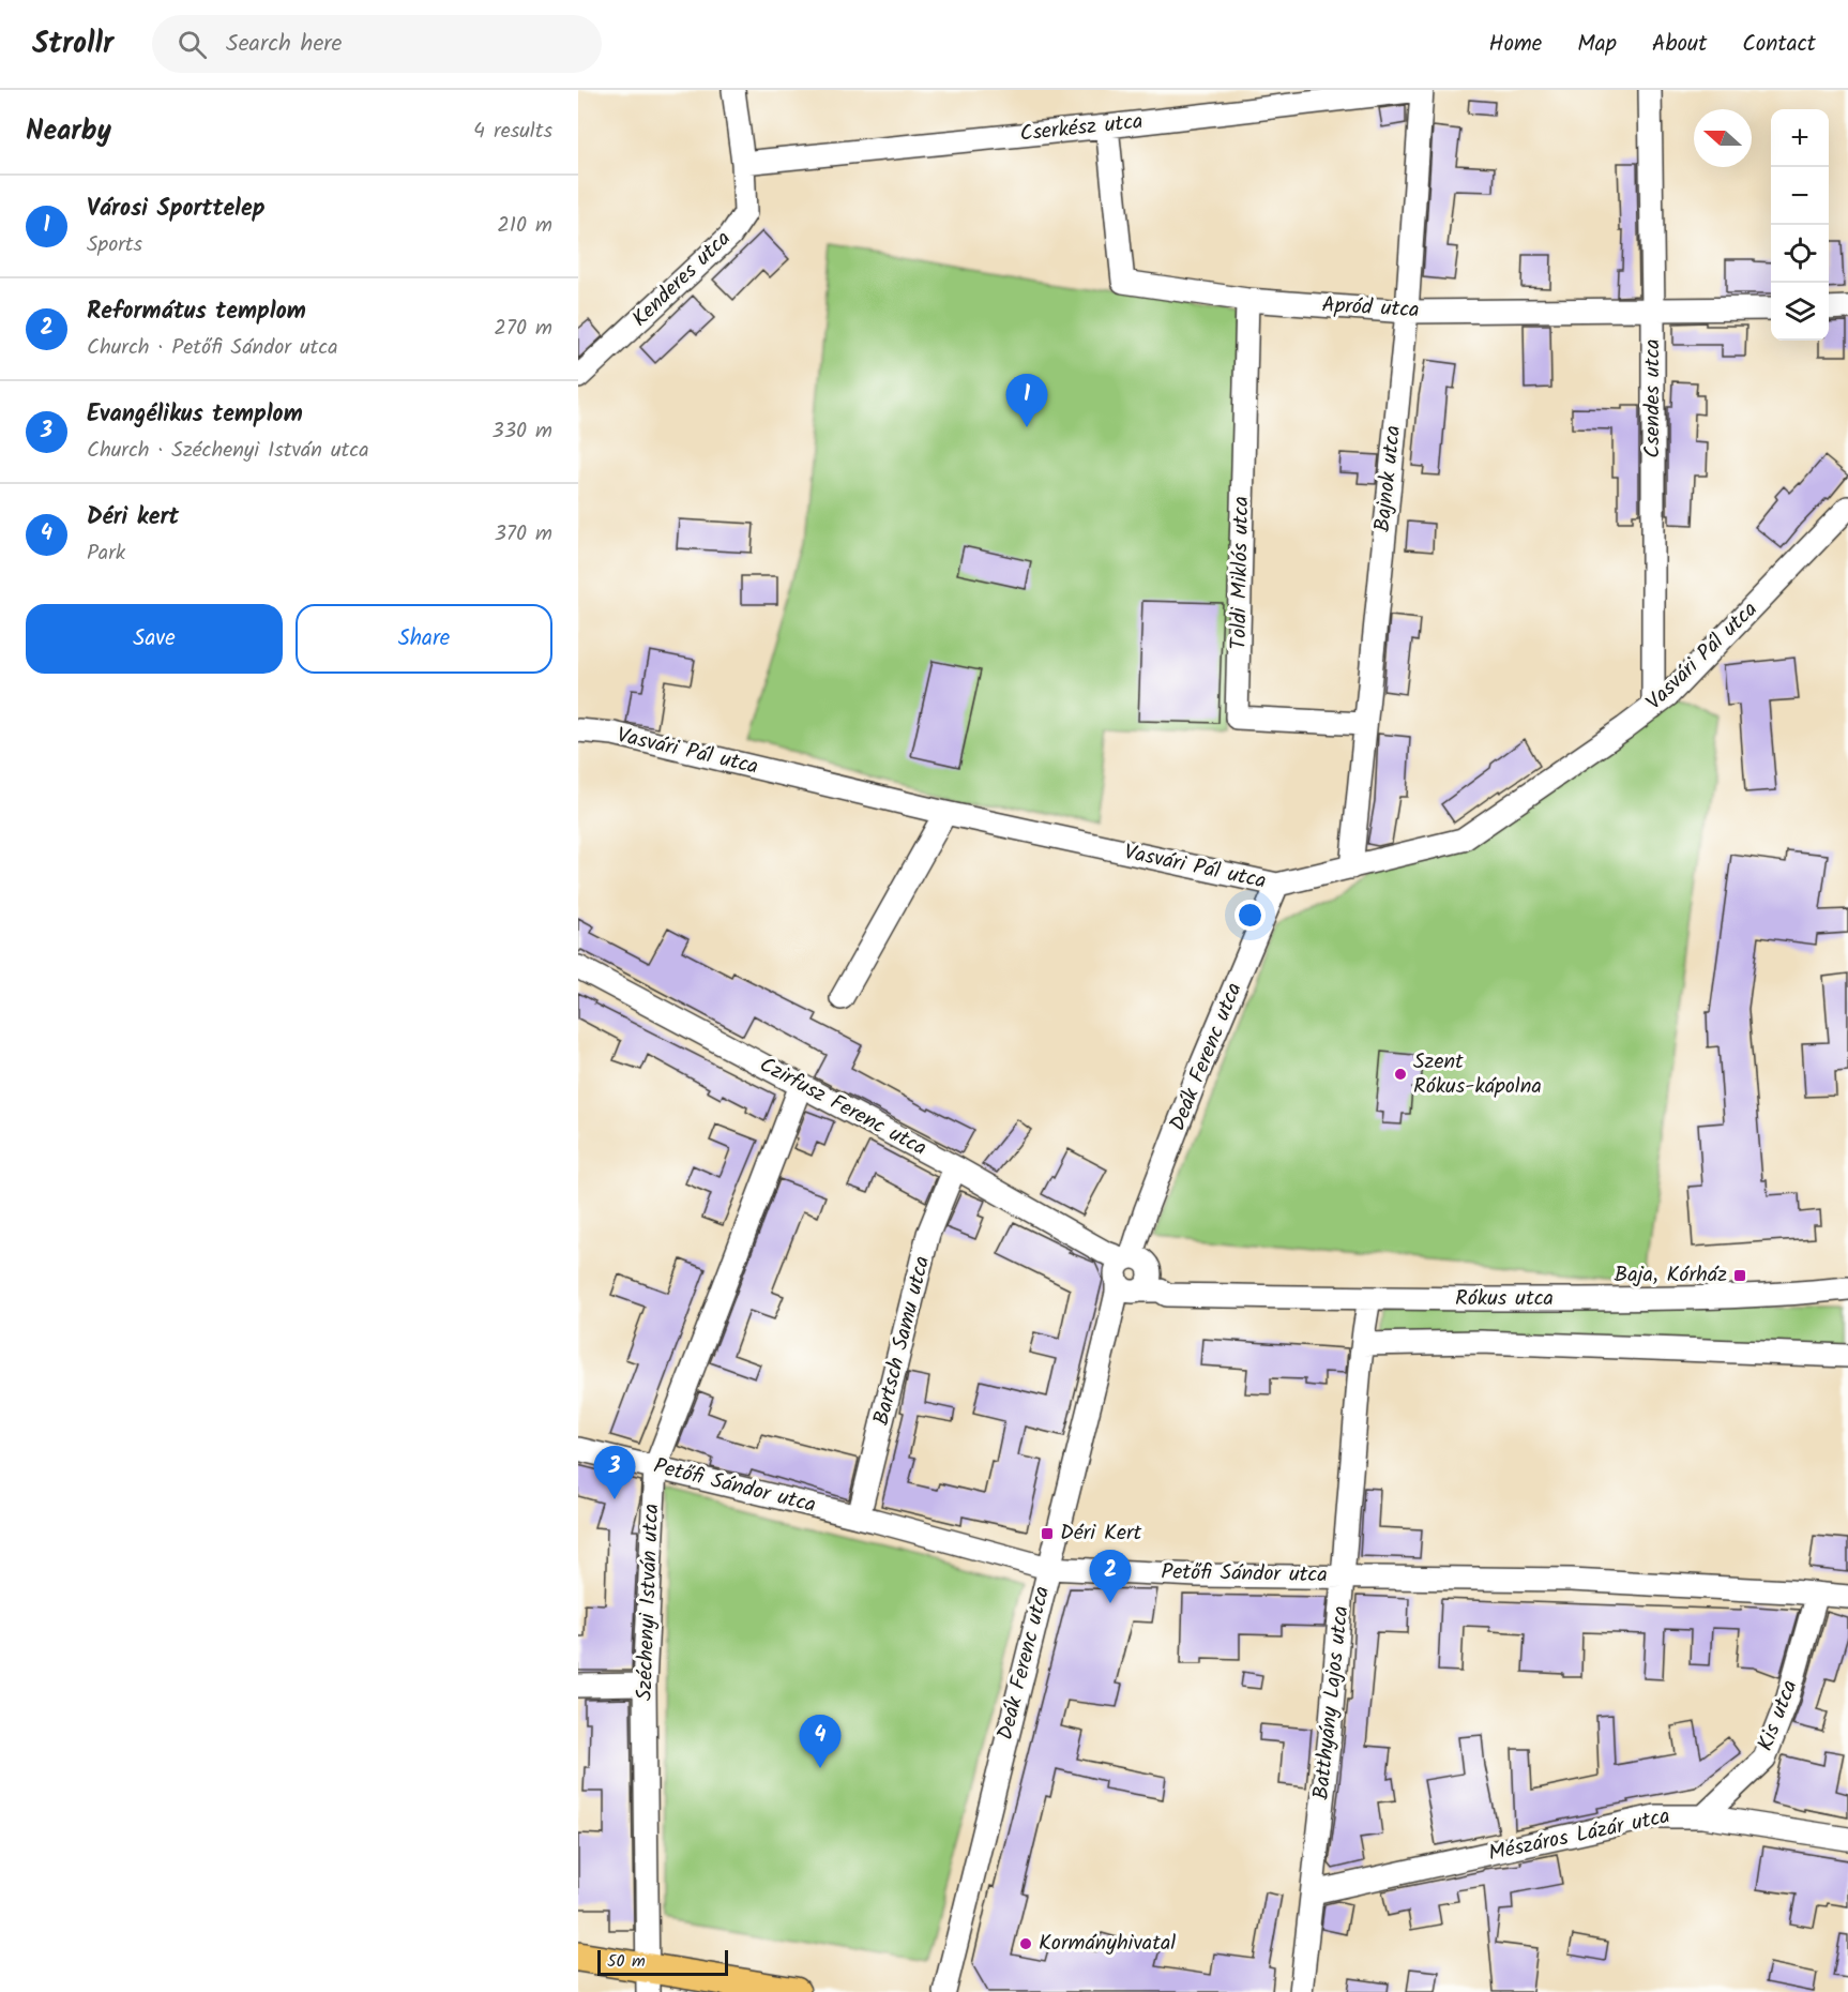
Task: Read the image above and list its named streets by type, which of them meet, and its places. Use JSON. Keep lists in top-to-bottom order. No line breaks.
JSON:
{"streets":{"street":["Cserkész utca","Kenderes utca","Apród utca","Csendes utca","Bajnok utca","Toldi Miklós utca","Vasvári Pál utca","Deák Ferenc utca","Czirfusz Ferenc utca","Rókus utca","Bartsch Samu utca","Petőfi Sándor utca","Széchenyi István utca","Batthyány Lajos utca","Kis utca","Mészáros Lázár utca"]},"crossings":[["Cserkész utca","Kenderes utca"],["Cserkész utca","Apród utca"],["Cserkész utca","Bajnok utca"],["Apród utca","Csendes utca"],["Apród utca","Bajnok utca"],["Apród utca","Toldi Miklós utca"],["Csendes utca","Vasvári Pál utca"],["Bajnok utca","Toldi Miklós utca"],["Bajnok utca","Vasvári Pál utca"],["Vasvári Pál utca","Deák Ferenc utca"],["Deák Ferenc utca","Czirfusz Ferenc utca"],["Deák Ferenc utca","Rókus utca"],["Deák Ferenc utca","Petőfi Sándor utca"],["Czirfusz Ferenc utca","Rókus utca"],["Czirfusz Ferenc utca","Bartsch Samu utca"],["Czirfusz Ferenc utca","Széchenyi István utca"],["Rókus utca","Batthyány Lajos utca"],["Bartsch Samu utca","Petőfi Sándor utca"],["Petőfi Sándor utca","Széchenyi István utca"],["Petőfi Sándor utca","Batthyány Lajos utca"],["Petőfi Sándor utca","Kis utca"],["Batthyány Lajos utca","Mészáros Lázár utca"],["Kis utca","Mészáros Lázár utca"]],"places":{"other":["Szent Rókus-kápolna","Kormányhivatal"],"transit":["Baja, Kórház","Déri Kert"]},"scale_bar":"50 m","north":"left","page":{"header":"Strollr","search":"Search here","nav":["Home","Map","About","Contact"],"heading":["Nearby","4 results"],"map_buttons":["+","−"],"list":[{"mark":"1","name":"Városi Sporttelep","note":"Sports","value":"210 m"},{"mark":"2","name":"Református templom","note":"Church · Petőfi Sándor utca","value":"270 m"},{"mark":"3","name":"Evangélikus templom","note":"Church · Széchenyi István utca","value":"330 m"},{"mark":"4","name":"Déri kert","note":"Park","value":"370 m"}],"pins":["1","3","2","4"],"buttons":["Save","Share"],"scale":"50 m"}}
